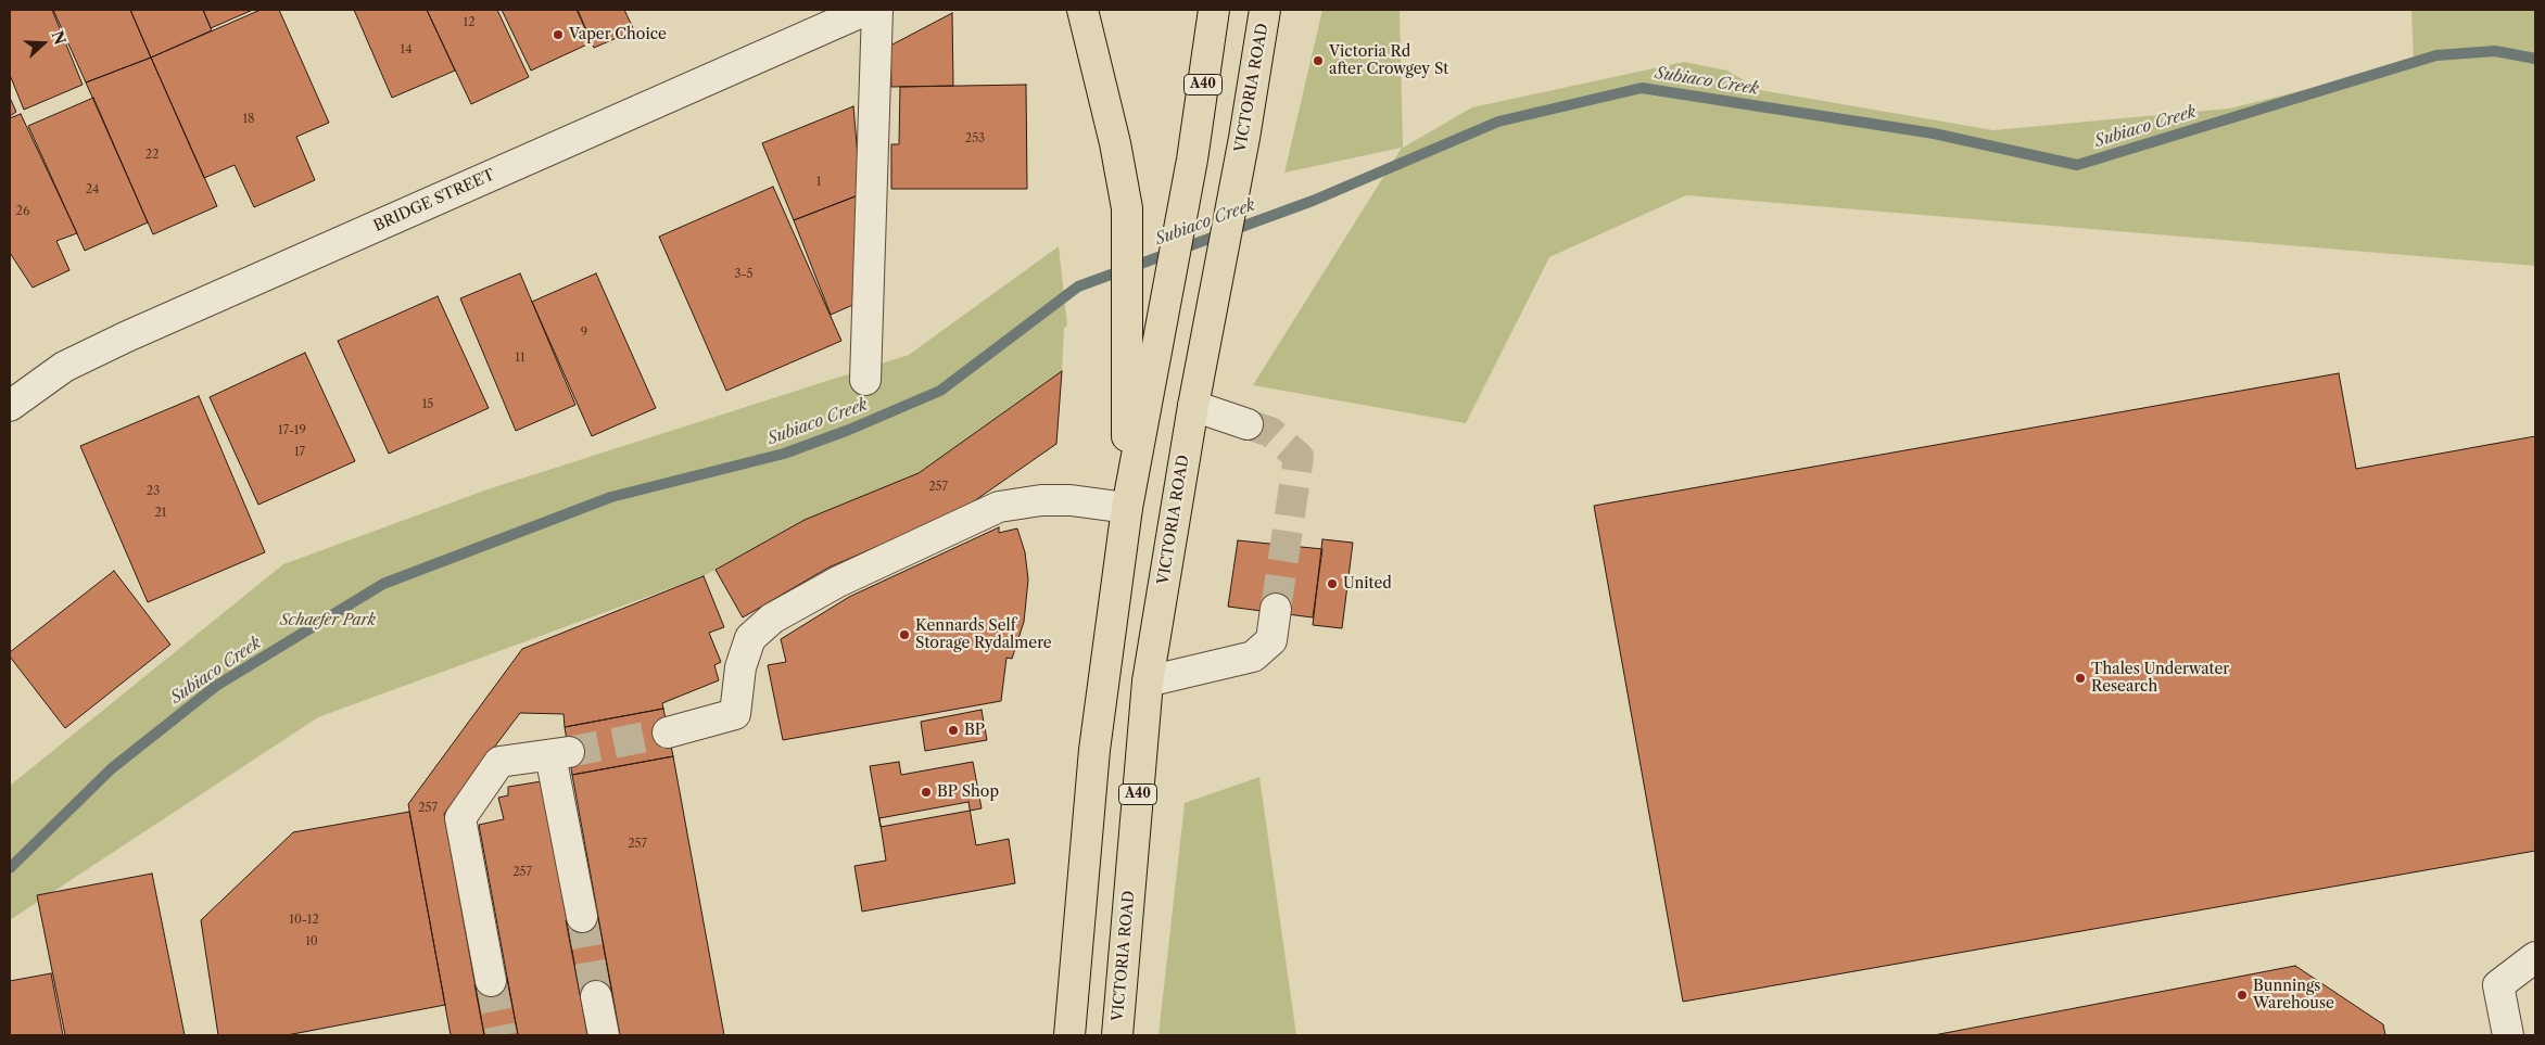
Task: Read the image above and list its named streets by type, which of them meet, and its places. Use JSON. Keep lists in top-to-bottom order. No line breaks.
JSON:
{"streets":{"highway":["A40","VICTORIA ROAD"],"street":["BRIDGE STREET"]},"water":["Subiaco Creek"],"parks":["Schaefer Park"],"places":["Vaper Choice","Victoria Rd after Crowgey St","United","Kennards Self Storage Rydalmere","Thales Underwater Research","BP","BP Shop","Bunnings Warehouse"],"house_numbers":["12","14","18","253","22","1","24","26","3-5","9","11","15","17-19","17","257","23","21","257","257","257","10-12","10"],"north":"right"}
